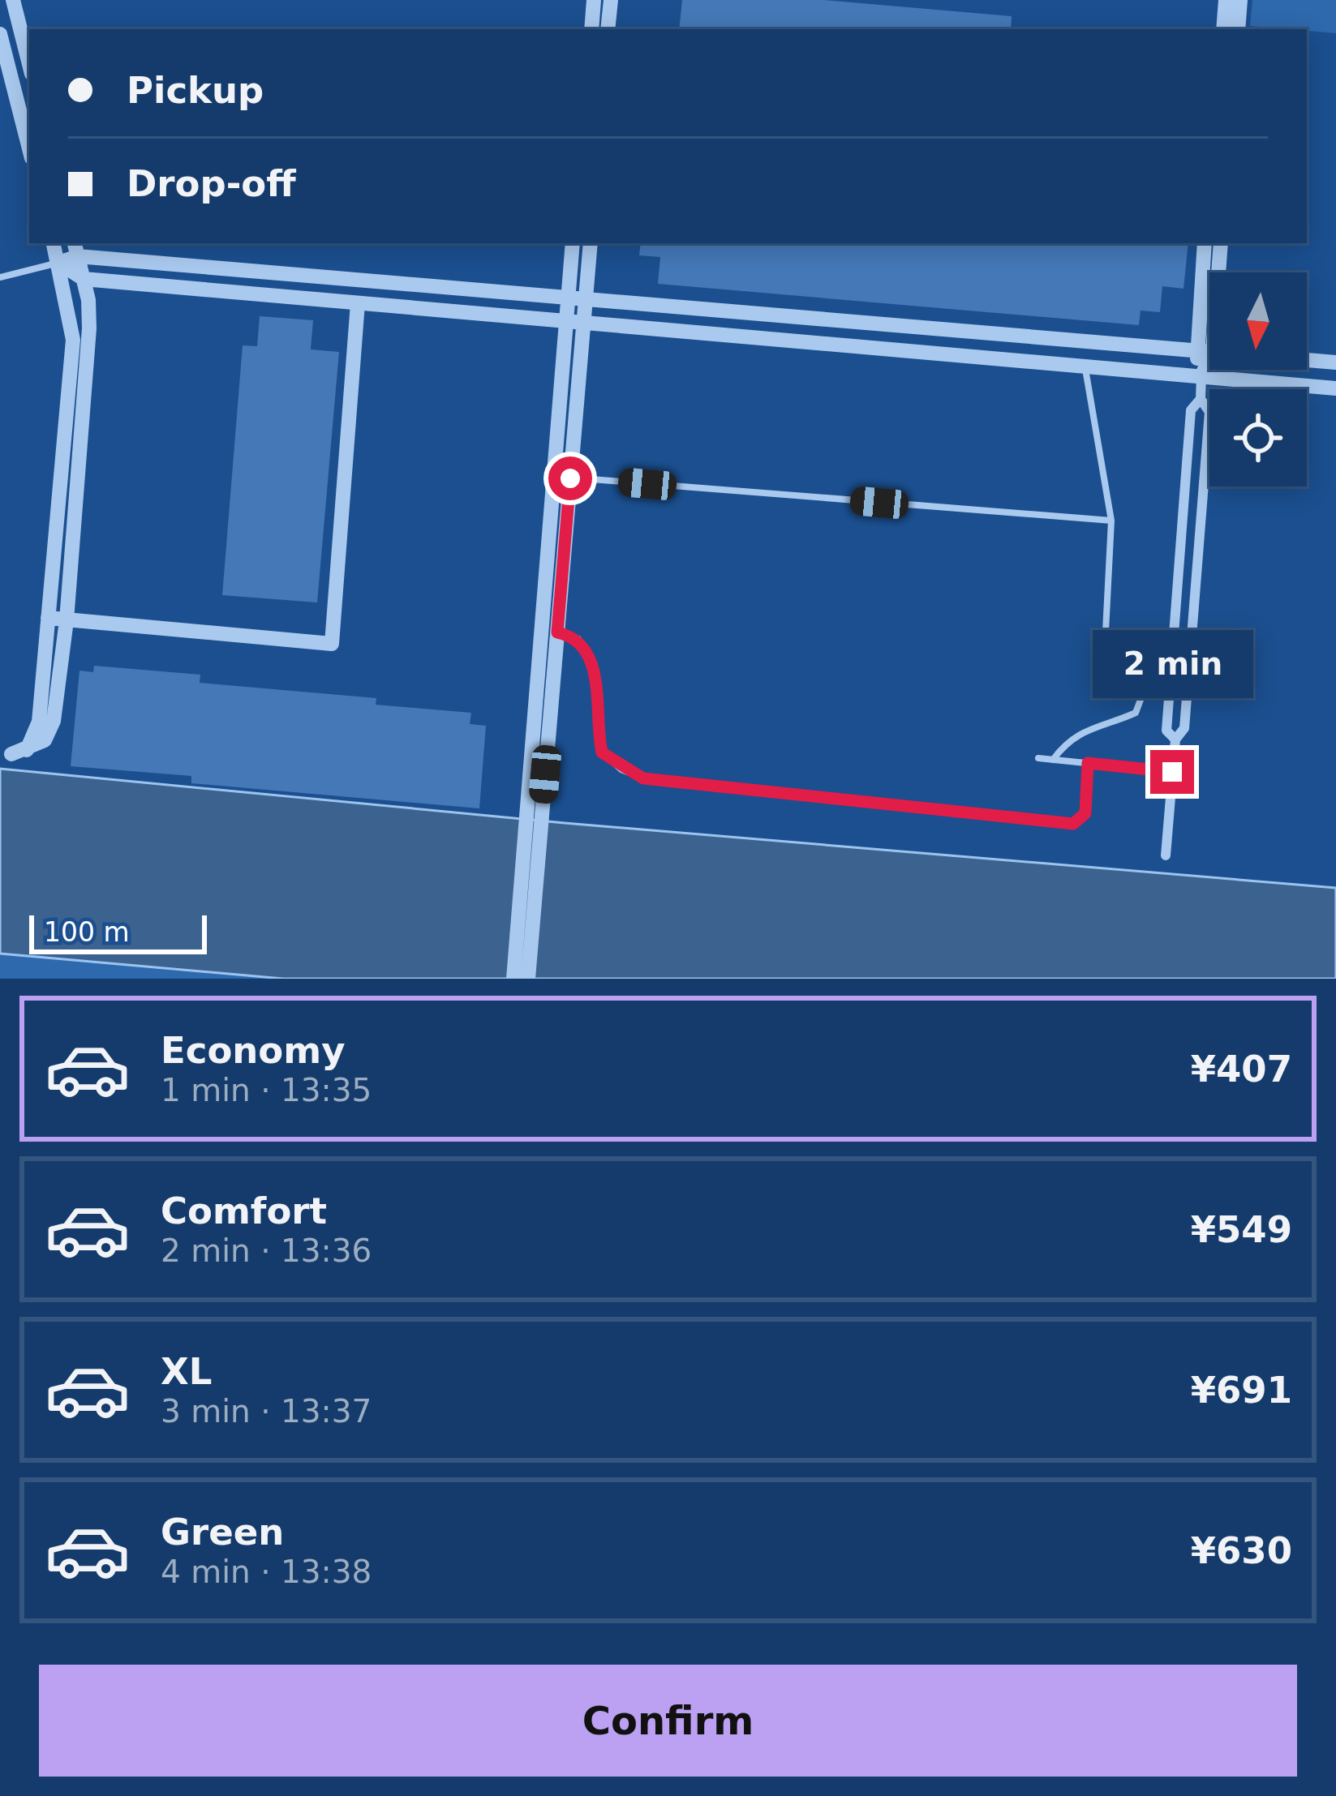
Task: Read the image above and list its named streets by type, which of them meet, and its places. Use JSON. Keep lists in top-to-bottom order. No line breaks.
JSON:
{"scale_bar":"100 m","north":"bottom","page":{"banner":["Pickup","Drop-off"],"bubble":"2 min","scale":"100 m","list":[{"name":"Economy","note":"1 min · 13:35","value":"¥407"},{"name":"Comfort","note":"2 min · 13:36","value":"¥549"},{"name":"XL","note":"3 min · 13:37","value":"¥691"},{"name":"Green","note":"4 min · 13:38","value":"¥630"}],"buttons":"Confirm"}}
